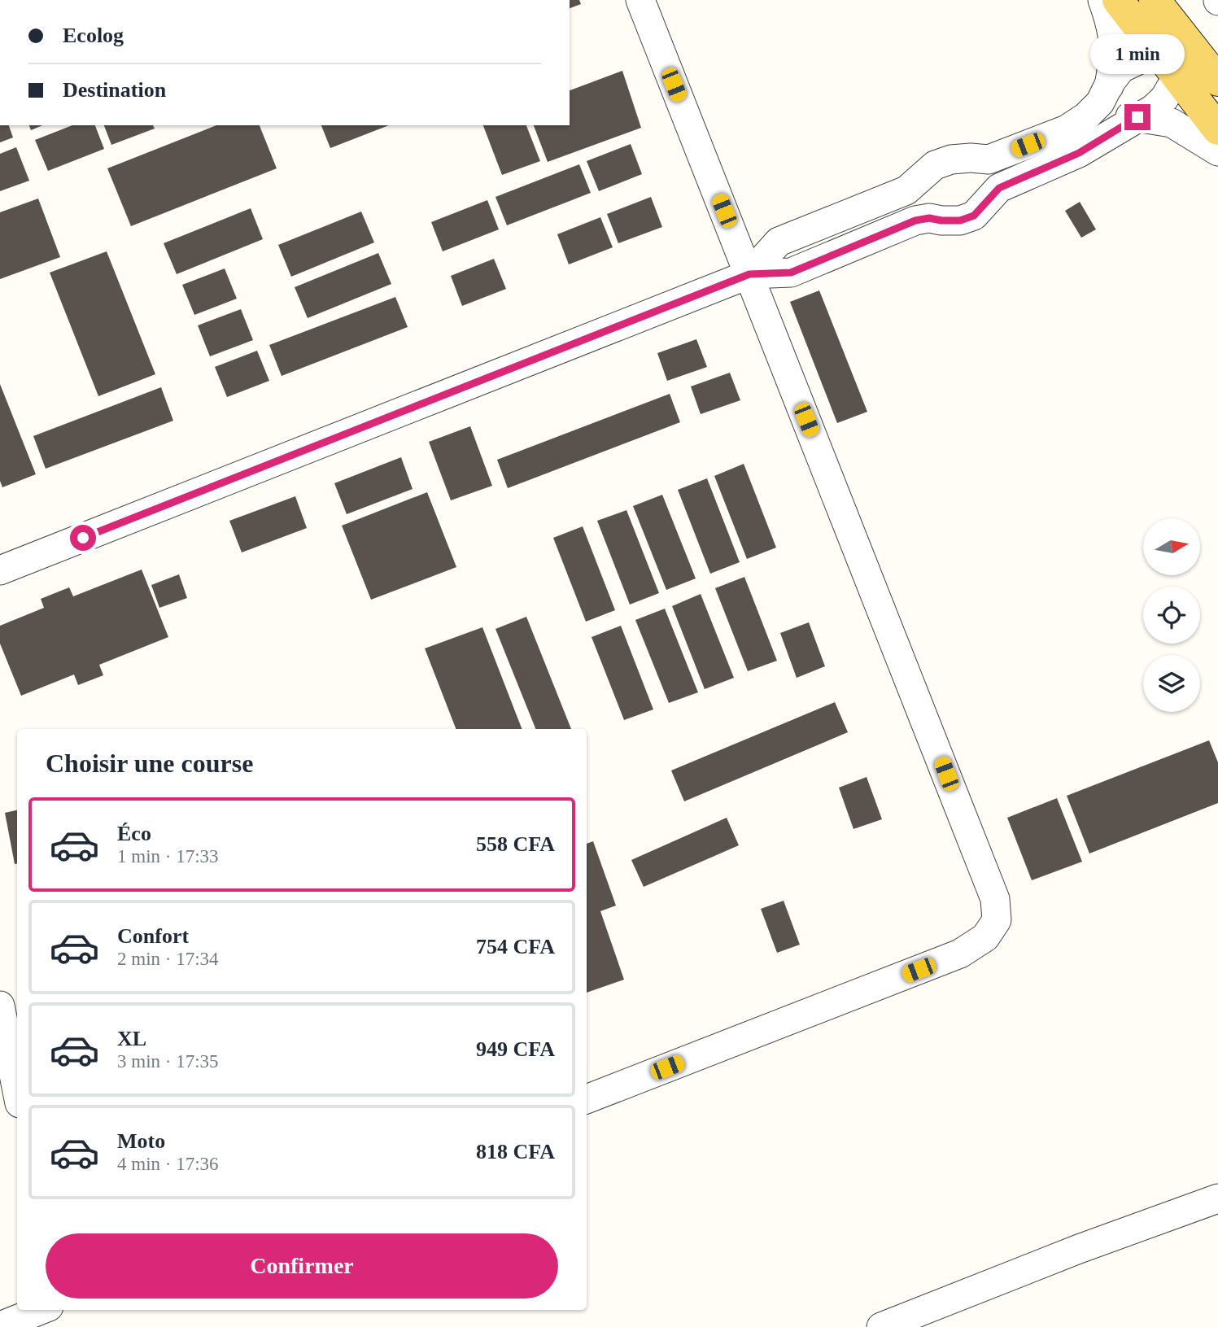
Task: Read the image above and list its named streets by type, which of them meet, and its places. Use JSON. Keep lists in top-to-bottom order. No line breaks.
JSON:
{"north":"right","page":{"banner":["Ecolog","Destination"],"bubble":"1 min","heading":"Choisir une course","list":[{"name":"Éco","note":"1 min · 17:33","value":"558 CFA"},{"name":"Confort","note":"2 min · 17:34","value":"754 CFA"},{"name":"XL","note":"3 min · 17:35","value":"949 CFA"},{"name":"Moto","note":"4 min · 17:36","value":"818 CFA"}],"buttons":"Confirmer"}}
